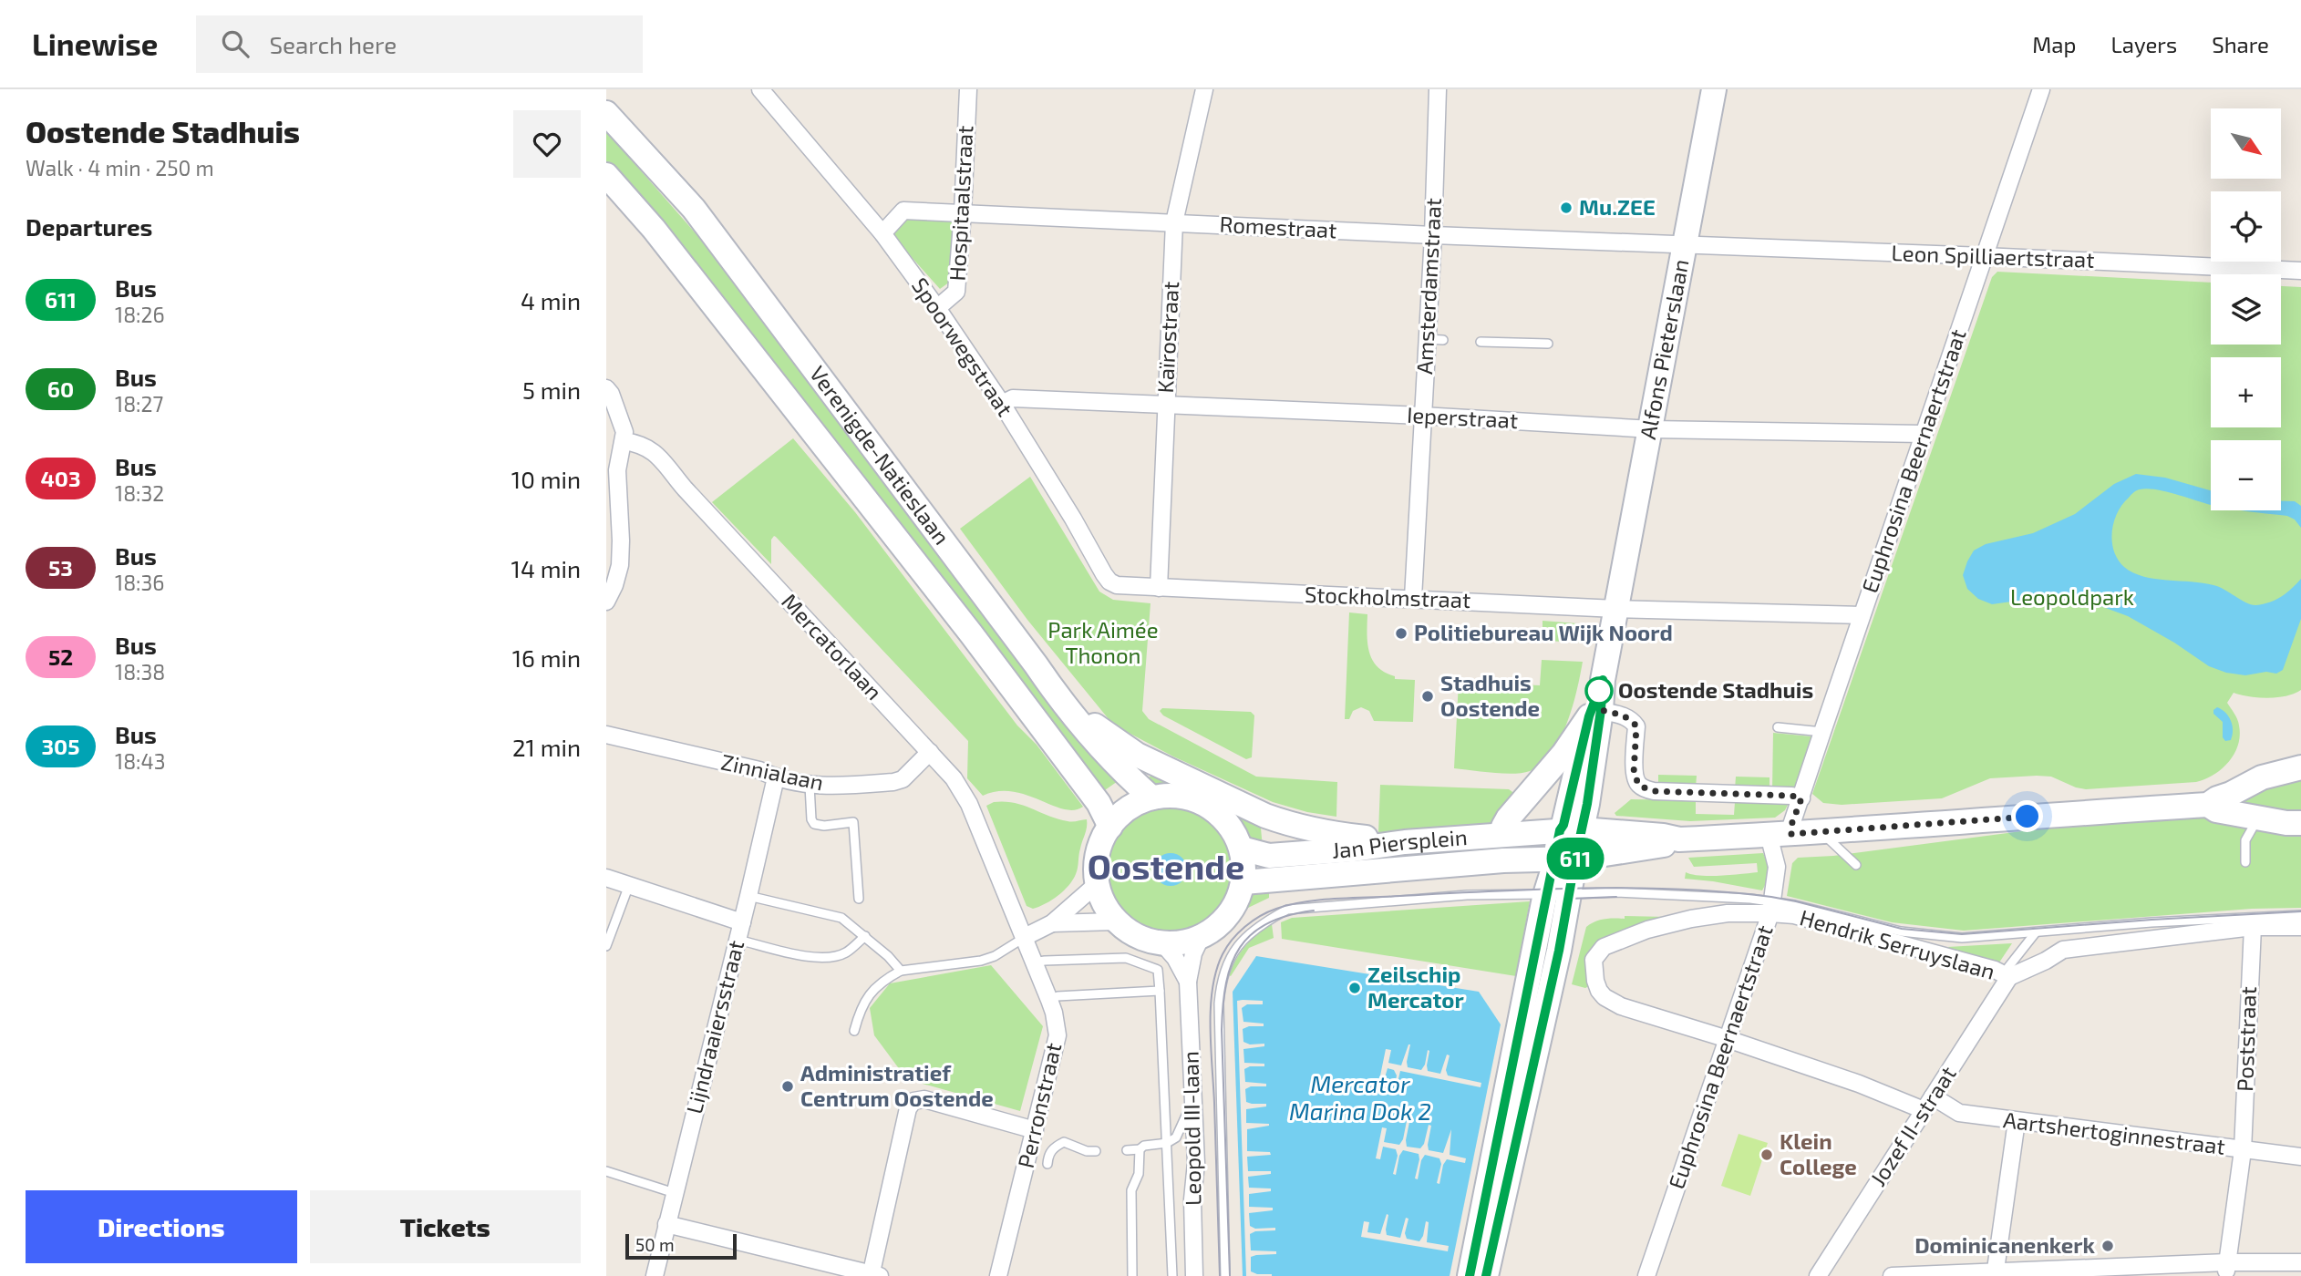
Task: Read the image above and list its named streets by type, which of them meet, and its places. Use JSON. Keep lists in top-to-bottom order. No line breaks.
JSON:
{"streets":{"street":["Hospitaalstraat","Romestraat","Leon Spilliaertstraat","Amsterdamstraat","Kaïrostraat","Spoorwegstraat","Alfons Pieterslaan","Ieperstraat","Verenigde-Natieslaan","Euphrosina Beernaertstraat","Stockholmstraat","Mercatorlaan","Zinnialaan","Jan Piersplein","Hendrik Serruyslaan","Lijndraaiersstraat","Poststraat","Perronstraat","Jozef II-straat","Leopold III-laan","Aartshertoginnestraat"]},"crossings":[["Hospitaalstraat","Romestraat"],["Hospitaalstraat","Spoorwegstraat"],["Romestraat","Leon Spilliaertstraat"],["Romestraat","Amsterdamstraat"],["Romestraat","Kaïrostraat"],["Romestraat","Spoorwegstraat"],["Romestraat","Alfons Pieterslaan"],["Leon Spilliaertstraat","Alfons Pieterslaan"],["Leon Spilliaertstraat","Euphrosina Beernaertstraat"],["Amsterdamstraat","Ieperstraat"],["Amsterdamstraat","Stockholmstraat"],["Kaïrostraat","Spoorwegstraat"],["Kaïrostraat","Ieperstraat"],["Kaïrostraat","Stockholmstraat"],["Spoorwegstraat","Ieperstraat"],["Spoorwegstraat","Stockholmstraat"],["Alfons Pieterslaan","Ieperstraat"],["Alfons Pieterslaan","Stockholmstraat"],["Ieperstraat","Euphrosina Beernaertstraat"],["Verenigde-Natieslaan","Jan Piersplein"],["Verenigde-Natieslaan","Leopold III-laan"],["Euphrosina Beernaertstraat","Stockholmstraat"],["Euphrosina Beernaertstraat","Hendrik Serruyslaan"],["Euphrosina Beernaertstraat","Aartshertoginnestraat"],["Mercatorlaan","Zinnialaan"],["Mercatorlaan","Perronstraat"],["Zinnialaan","Lijndraaiersstraat"],["Jan Piersplein","Leopold III-laan"],["Hendrik Serruyslaan","Poststraat"],["Hendrik Serruyslaan","Jozef II-straat"],["Hendrik Serruyslaan","Aartshertoginnestraat"],["Poststraat","Aartshertoginnestraat"],["Jozef II-straat","Aartshertoginnestraat"]],"districts":["Oostende"],"water":["Mercator Marina Dok 2"],"parks":["Leopoldpark","Park Aimée Thonon"],"places":["Mu.ZEE","Politiebureau Wijk Noord","Oostende Stadhuis","Stadhuis Oostende","Zeilschip Mercator","Administratief Centrum Oostende","Klein College","Dominicanenkerk"],"lines":["bus line 611"],"scale_bar":"50 m","north":"bottom right","page":{"header":"Linewise","search":"Search here","nav":["Map","Layers","Share"],"heading":[["Oostende Stadhuis","Walk · 4 min · 250 m"],"Departures"],"on_map":"611","map_buttons":["+","−"],"list":[{"mark":"611","name":"Bus","note":"18:26","value":"4 min"},{"mark":"60","name":"Bus","note":"18:27","value":"5 min"},{"mark":"403","name":"Bus","note":"18:32","value":"10 min"},{"mark":"53","name":"Bus","note":"18:36","value":"14 min"},{"mark":"52","name":"Bus","note":"18:38","value":"16 min"},{"mark":"305","name":"Bus","note":"18:43","value":"21 min"}],"buttons":["Directions","Tickets"],"scale":"50 m"}}
